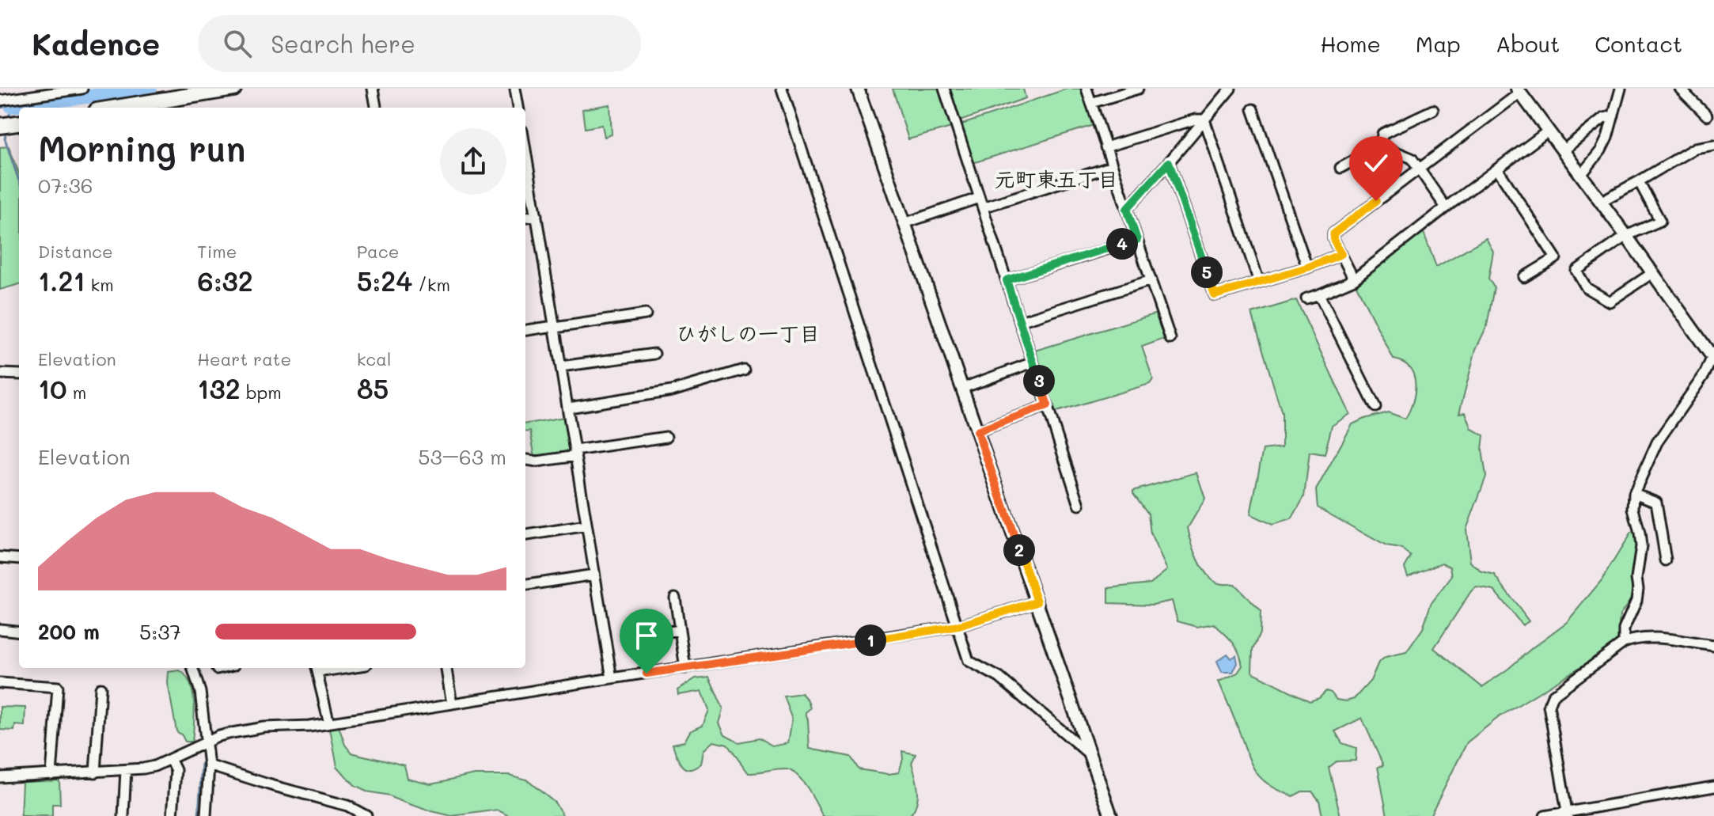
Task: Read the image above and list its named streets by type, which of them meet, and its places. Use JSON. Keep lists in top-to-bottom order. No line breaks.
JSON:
{"districts":["元町東五丁目","ひがしの一丁目"],"page":{"header":"Kadence","search":"Search here","nav":["Home","Map","About","Contact"],"heading":["Morning run","07:36"],"stats":[["Distance","1.21 km"],["Time","6:32"],["Pace","5:24 /km"],["Elevation","10 m"],["Heart rate","132 bpm"],["kcal","85"]],"pins":["4","5","3","2","1"],"chart":["Elevation","53–63 m"],"list":[{"name":"200 m","note":"5:37"}]}}
